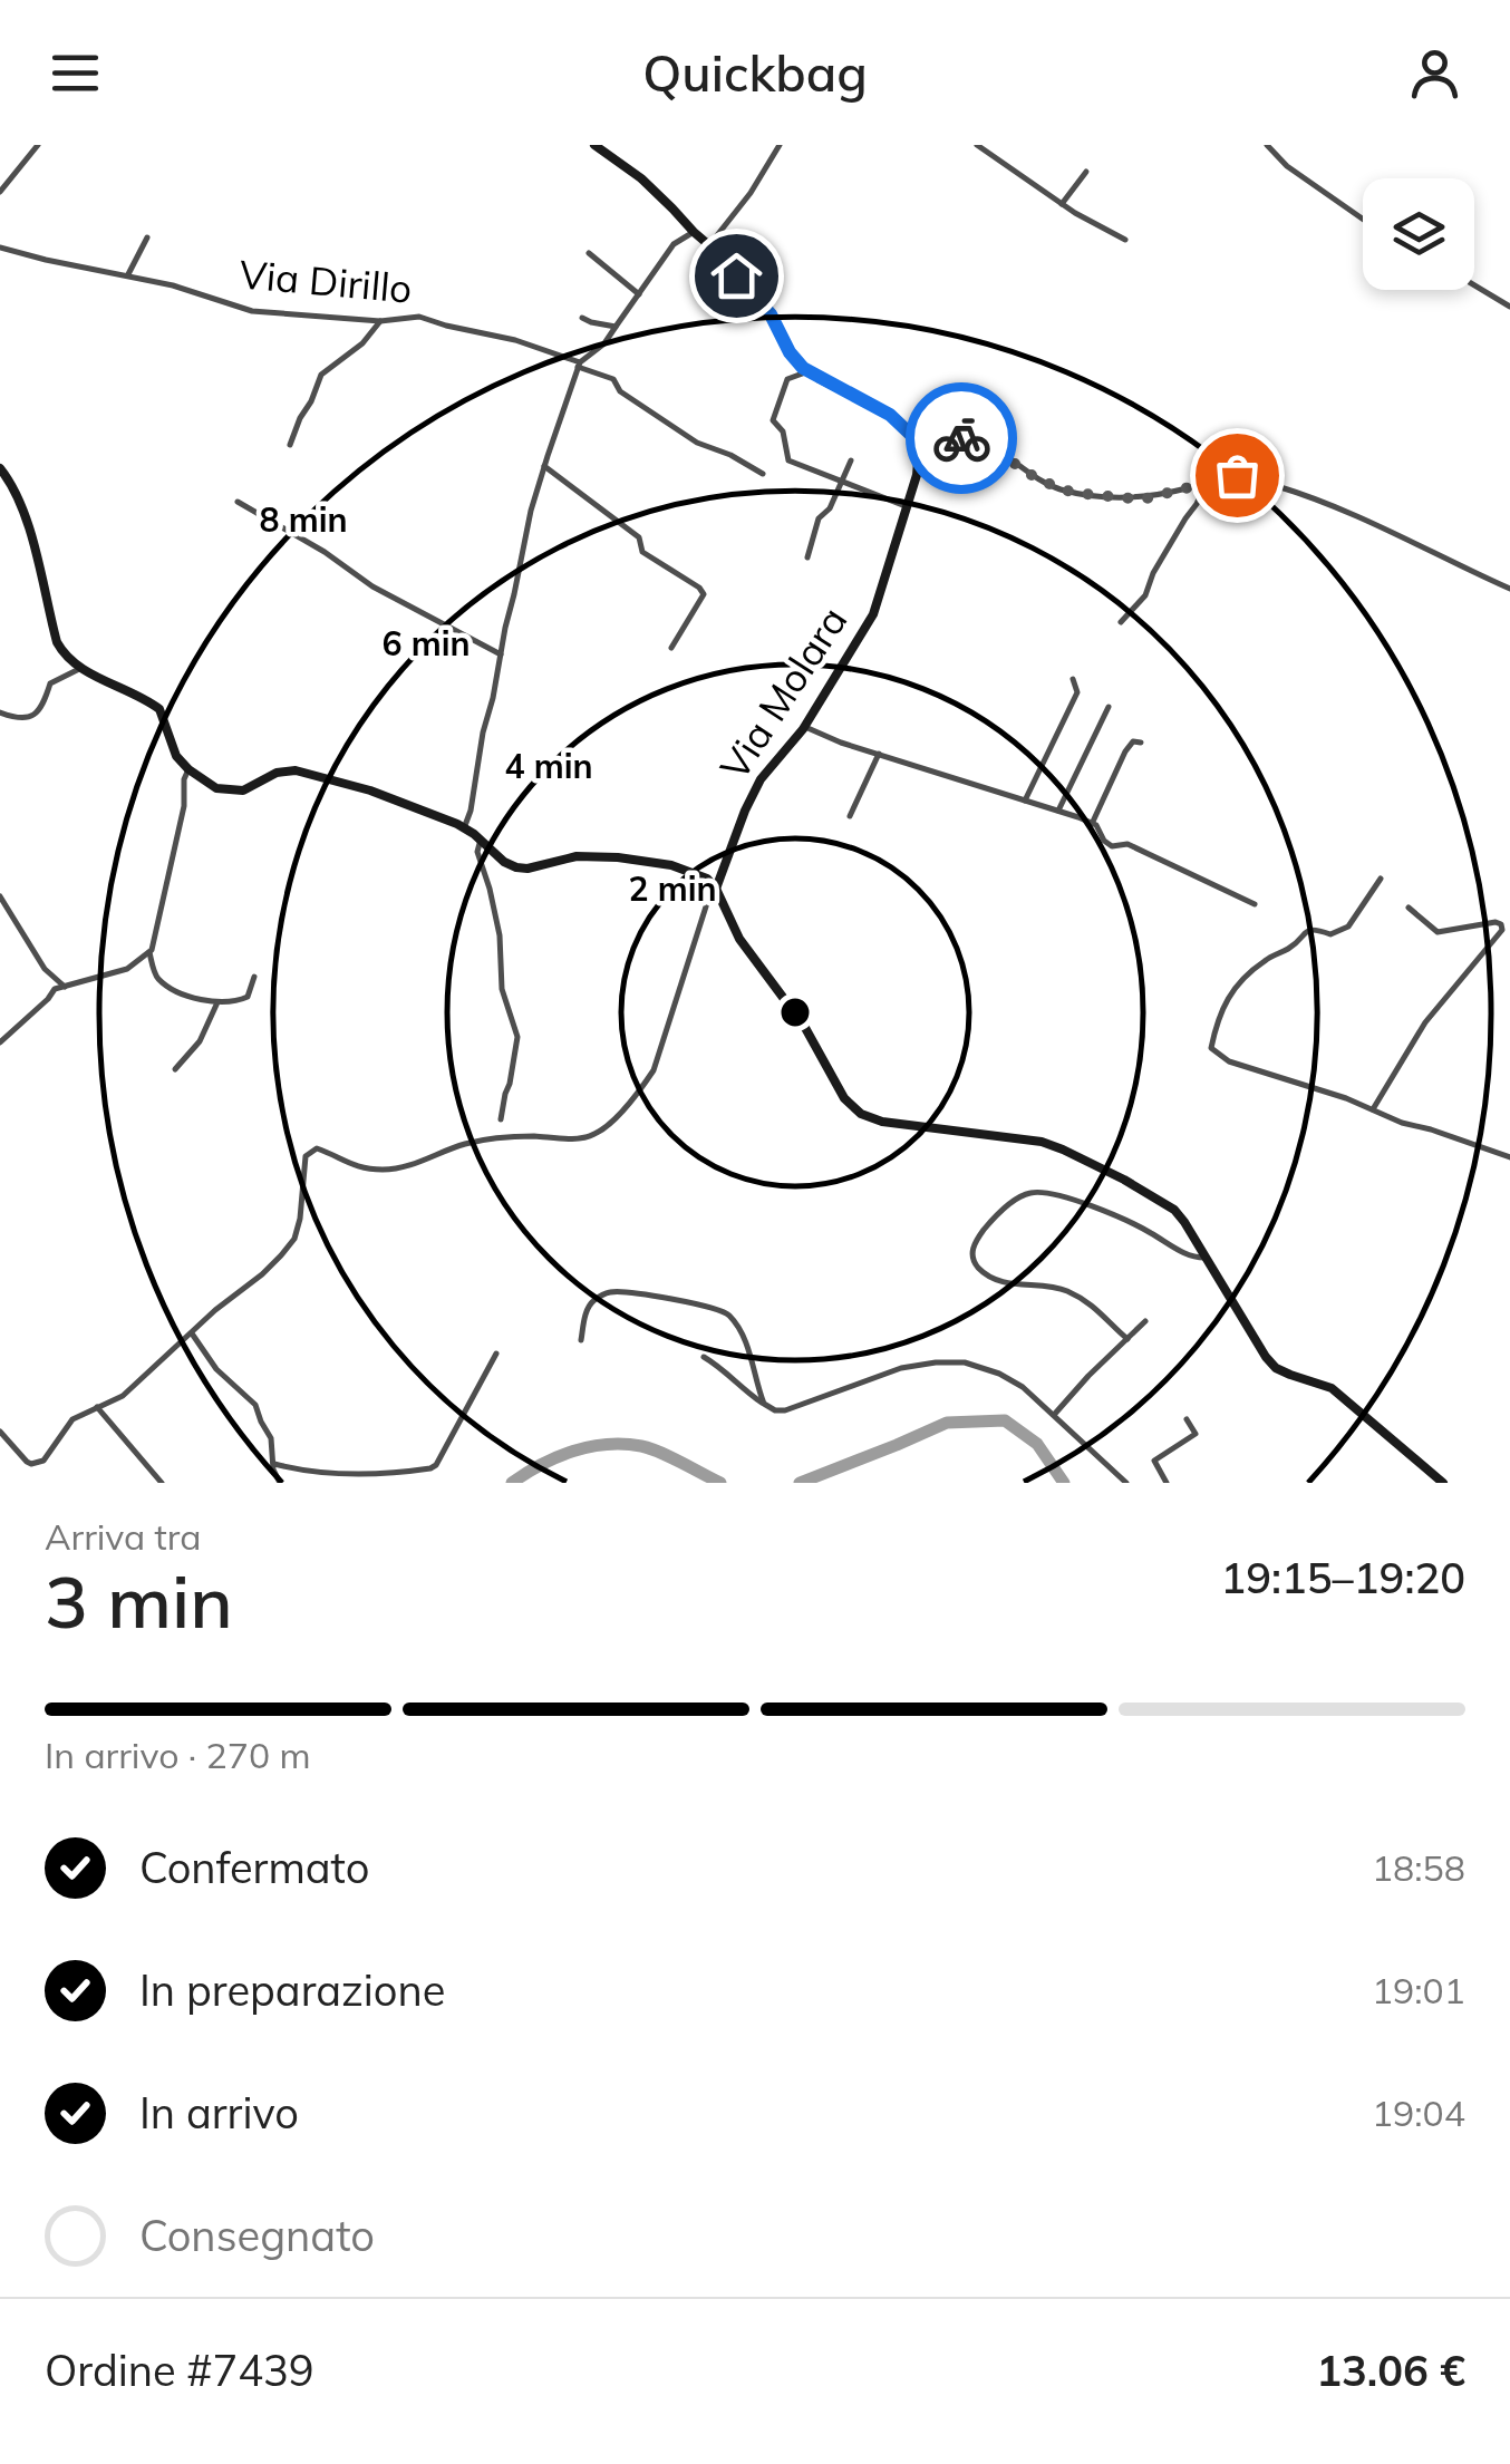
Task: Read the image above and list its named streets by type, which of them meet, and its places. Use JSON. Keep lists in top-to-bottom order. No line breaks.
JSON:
{"streets":{"street":["Via Dirillo","Via Molara"]},"page":{"header":"Quickbag","heading":["3 min","Arriva tra","19:15–19:20"],"panel":["Ordine #7439","13.06 €"],"bar":"In arrivo · 270 m","list":[["Confermato","18:58"],["In preparazione","19:01"],["In arrivo","19:04"],"Consegnato"]},"rings":["8 min","6 min","4 min","2 min"]}
